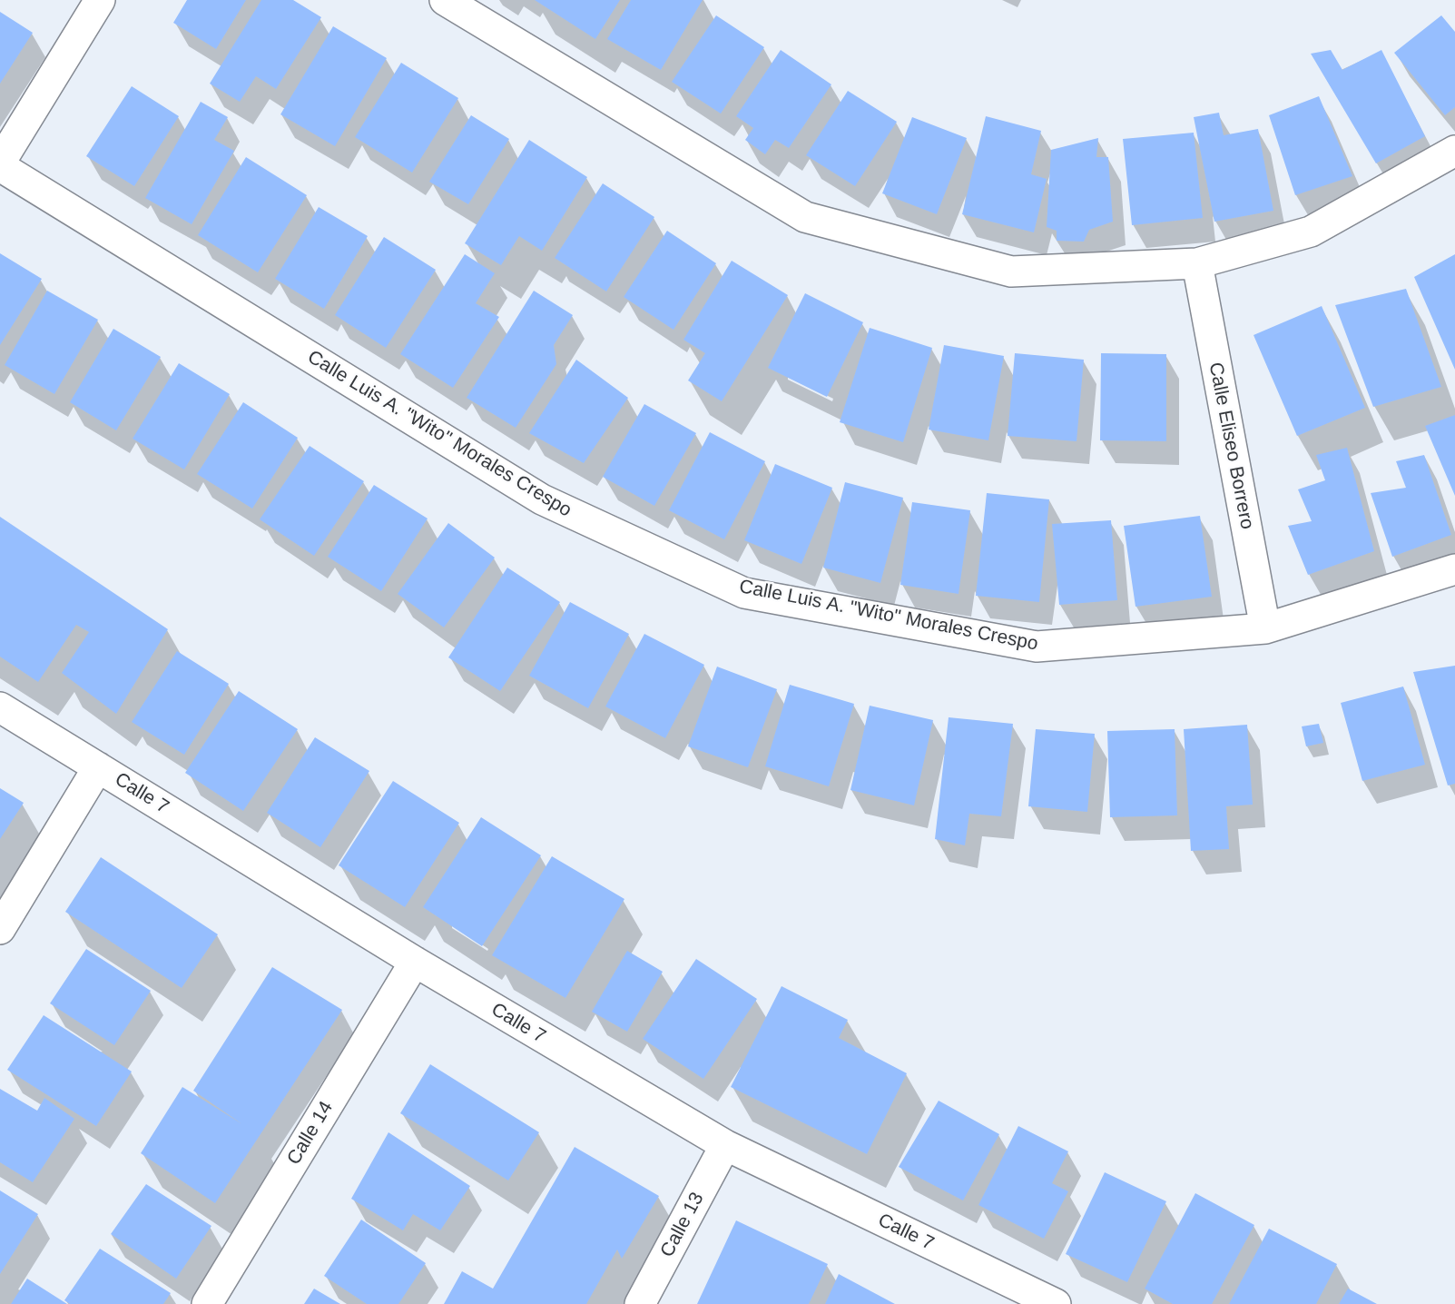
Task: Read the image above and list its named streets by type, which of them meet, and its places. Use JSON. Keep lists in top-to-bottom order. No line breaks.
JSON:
{"streets":{"street":["Calle Luis A. \"Wito\" Morales Crespo","Calle Eliseo Borrero","Calle 7","Calle 14","Calle 13"]},"crossings":[["Calle Luis A. \"Wito\" Morales Crespo","Calle Eliseo Borrero"],["Calle 7","Calle 14"],["Calle 7","Calle 13"]]}
